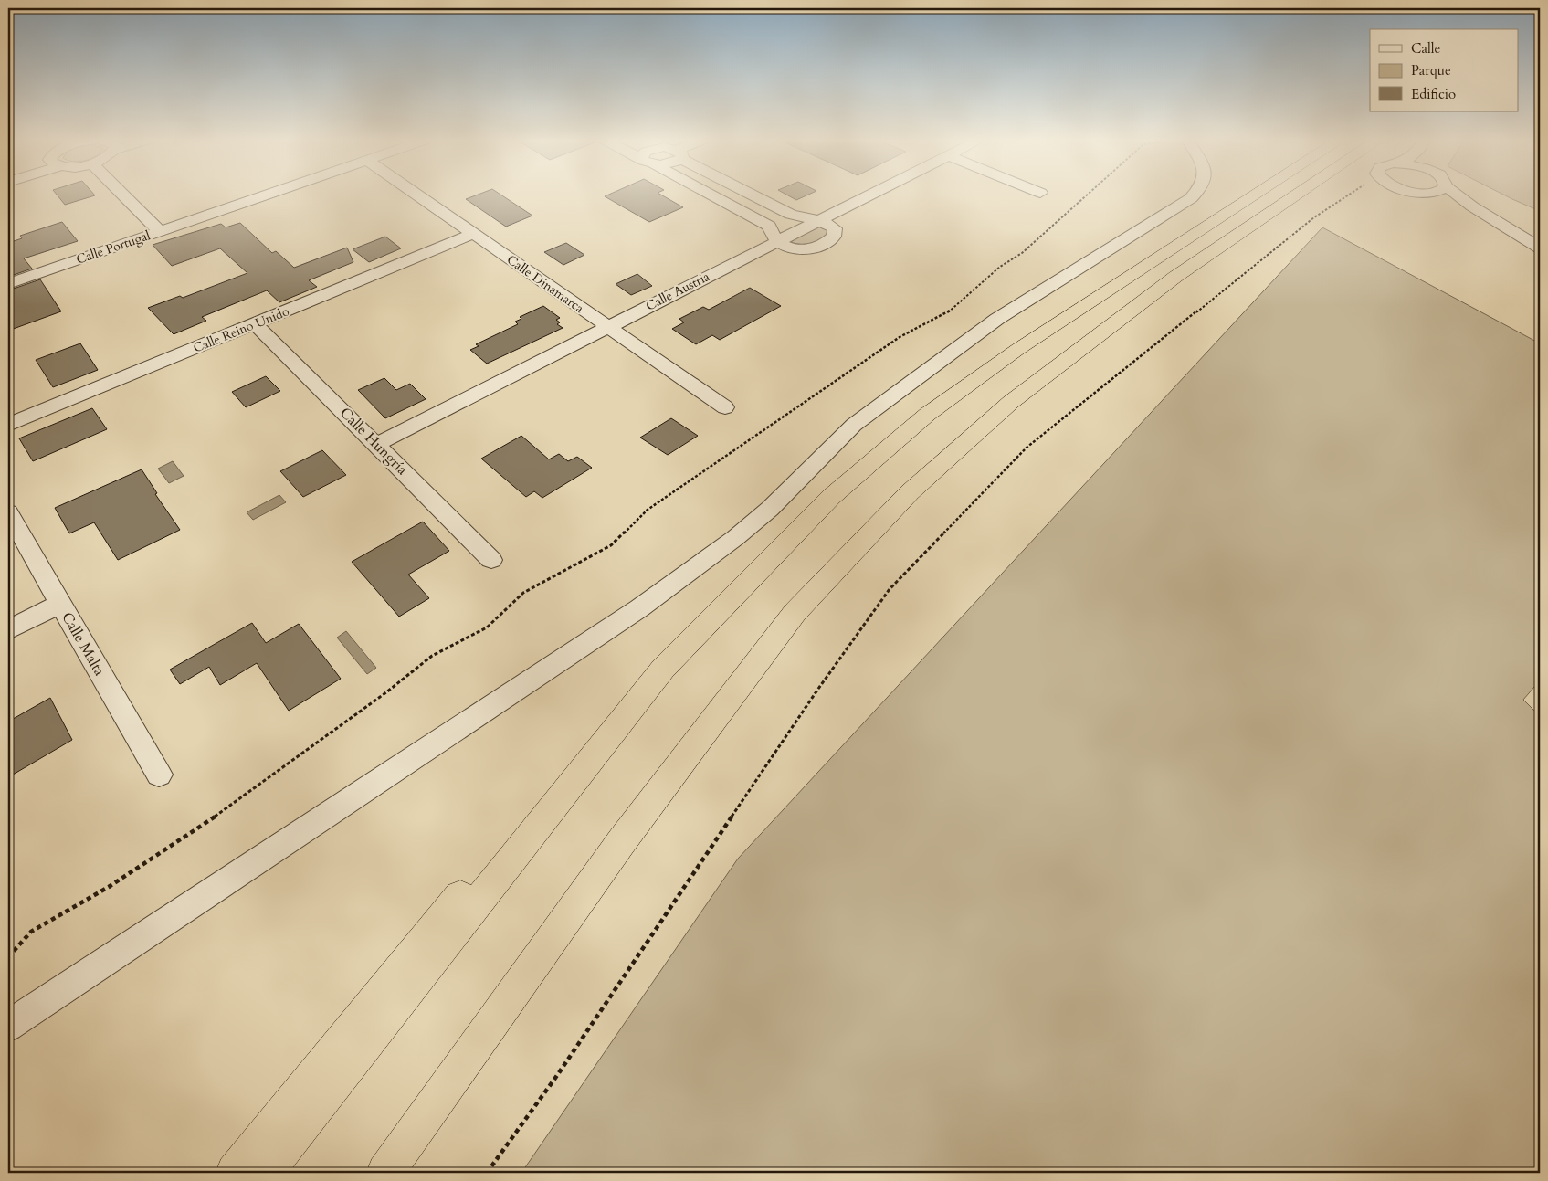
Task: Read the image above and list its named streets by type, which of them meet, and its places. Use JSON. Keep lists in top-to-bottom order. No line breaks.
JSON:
{"streets":{"street":["Calle Portugal","Calle Dinamarca","Calle Austria","Calle Reino Unido","Calle Hungría","Calle Malta"]},"crossings":[["Calle Dinamarca","Calle Austria"],["Calle Dinamarca","Calle Reino Unido"],["Calle Austria","Calle Hungría"],["Calle Reino Unido","Calle Hungría"]],"legend":["Calle","Parque","Edificio"]}
